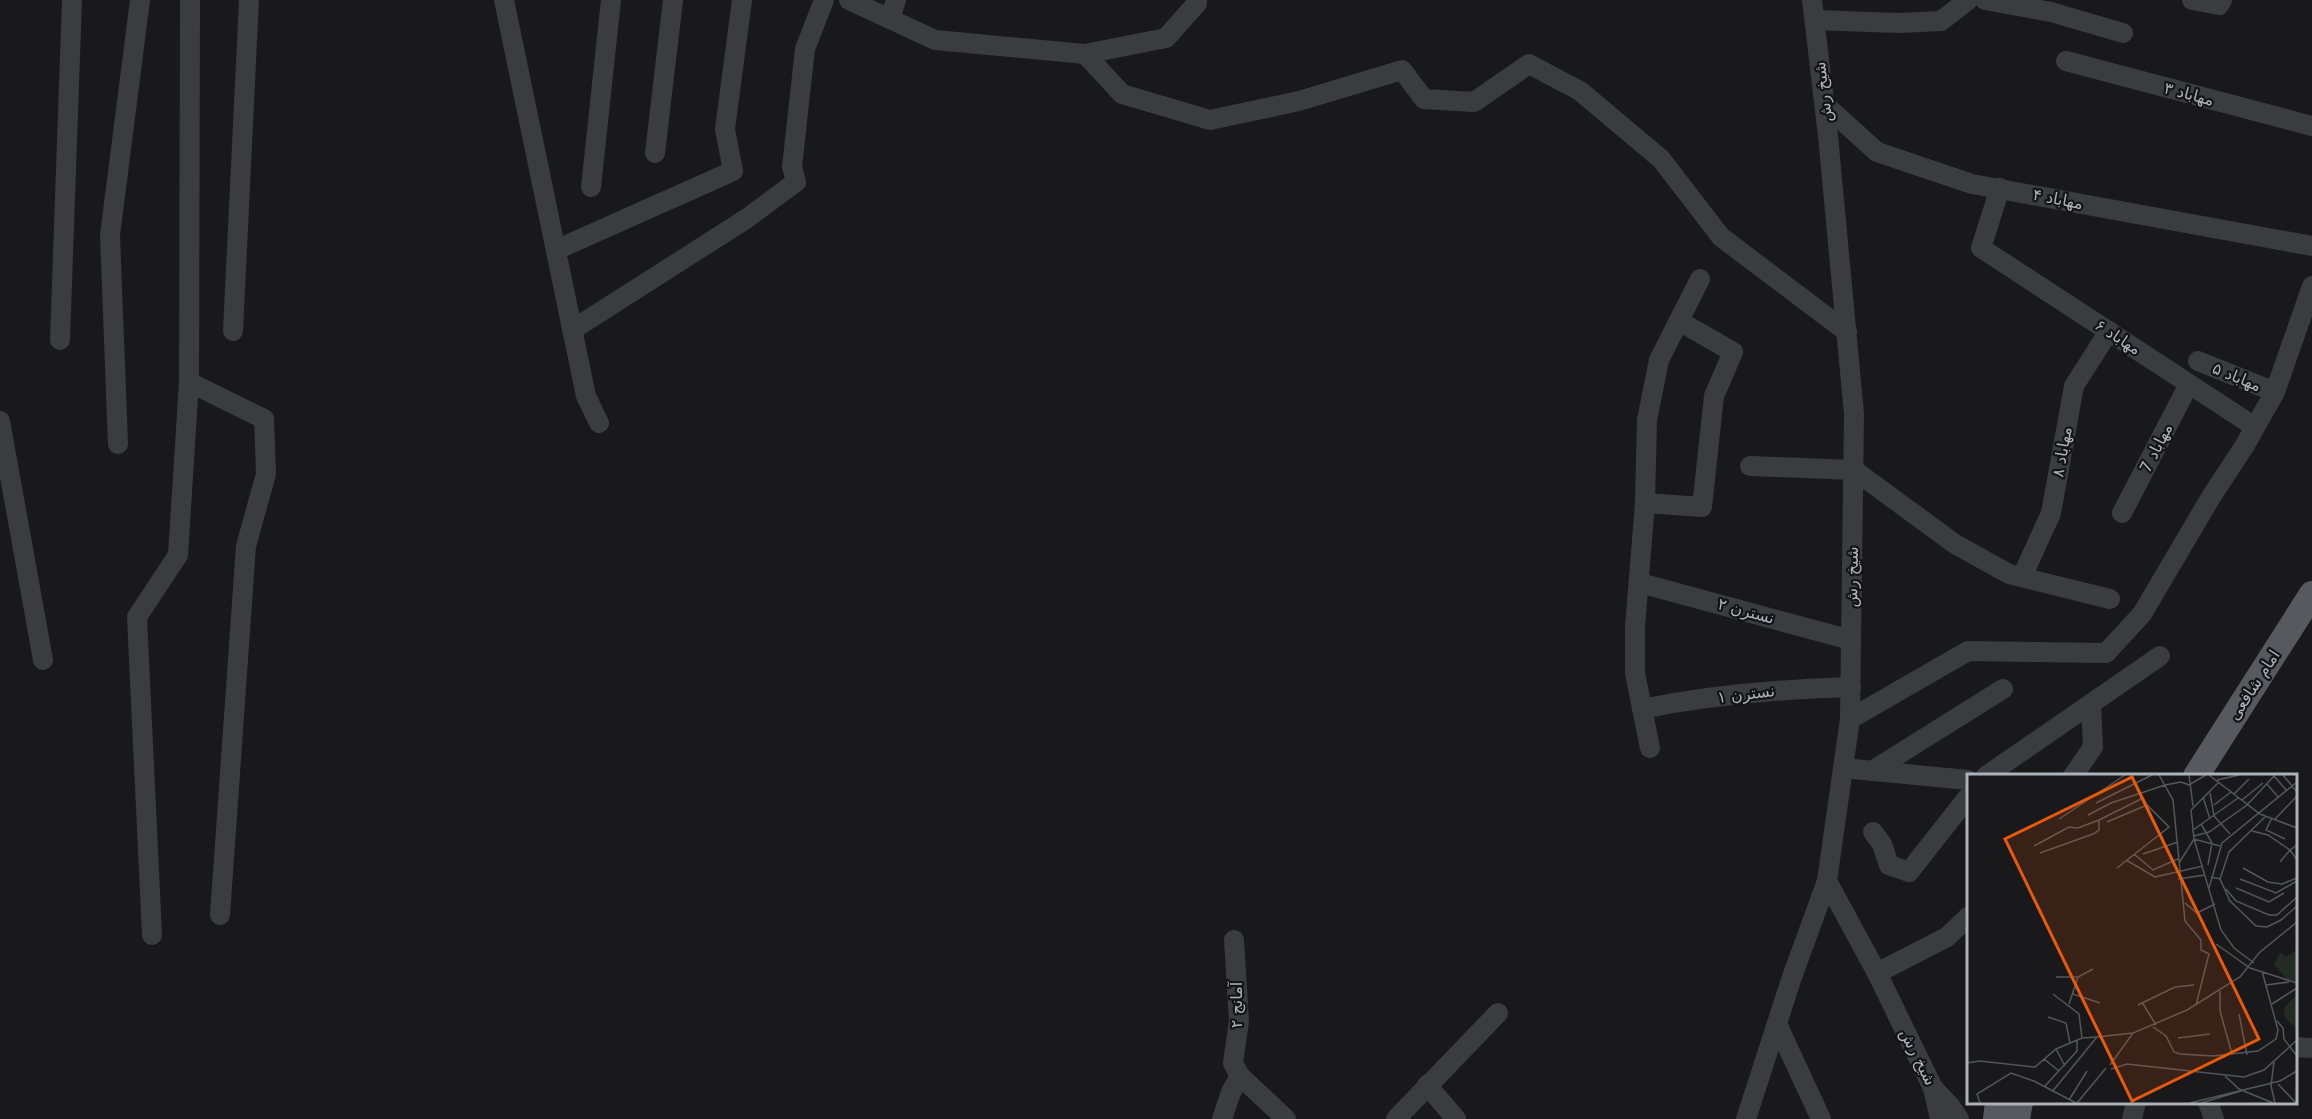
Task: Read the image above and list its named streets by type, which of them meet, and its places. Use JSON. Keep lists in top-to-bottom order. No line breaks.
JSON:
{"streets":{"main road":["امام شافعی"],"street":["شیخ رش","مهاباد ۳","مهاباد ۴","مهاباد ۶","مهاباد ۵","مهاباد 7","مهاباد ۸","نسترن ۲","نسترن ۱","آمانج ۲"]},"crossings":[["شیخ رش","مهاباد ۴"],["شیخ رش","نسترن ۲"],["شیخ رش","نسترن ۱"],["مهاباد ۴","مهاباد ۶"],["مهاباد ۶","مهاباد 7"],["مهاباد ۶","مهاباد ۸"]]}
